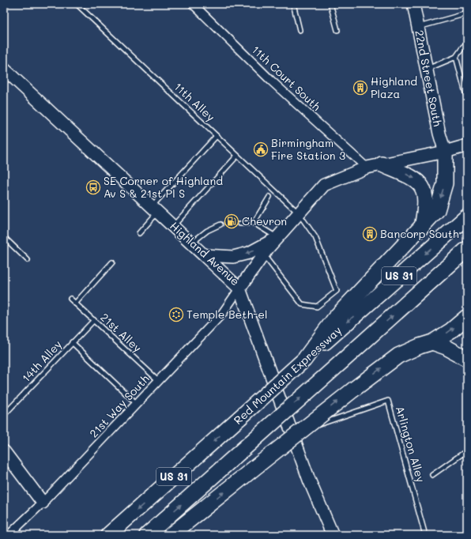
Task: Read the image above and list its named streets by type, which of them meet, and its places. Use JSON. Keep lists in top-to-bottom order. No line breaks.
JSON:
{"streets":{"highway":["US 31","Red Mountain Expressway"],"street":["11th Court South","22nd Street South","Highland Avenue","21st Way South"],"lane":["11th Alley","21st Alley","14th Alley","Arlington Alley"]},"crossings":[["11th Court South","Highland Avenue"],["22nd Street South","Highland Avenue"],["11th Alley","Highland Avenue"],["Highland Avenue","21st Way South"],["21st Alley","14th Alley"],["21st Alley","21st Way South"]],"places":{"building":["Highland Plaza","Bancorp South"],"public building":["Birmingham Fire Station 3"],"bus stop":["SE Corner of Highland Av S & 21st Pl S"],"fuel station":["Chevron"],"synagogue":["Temple Beth-el"]}}
